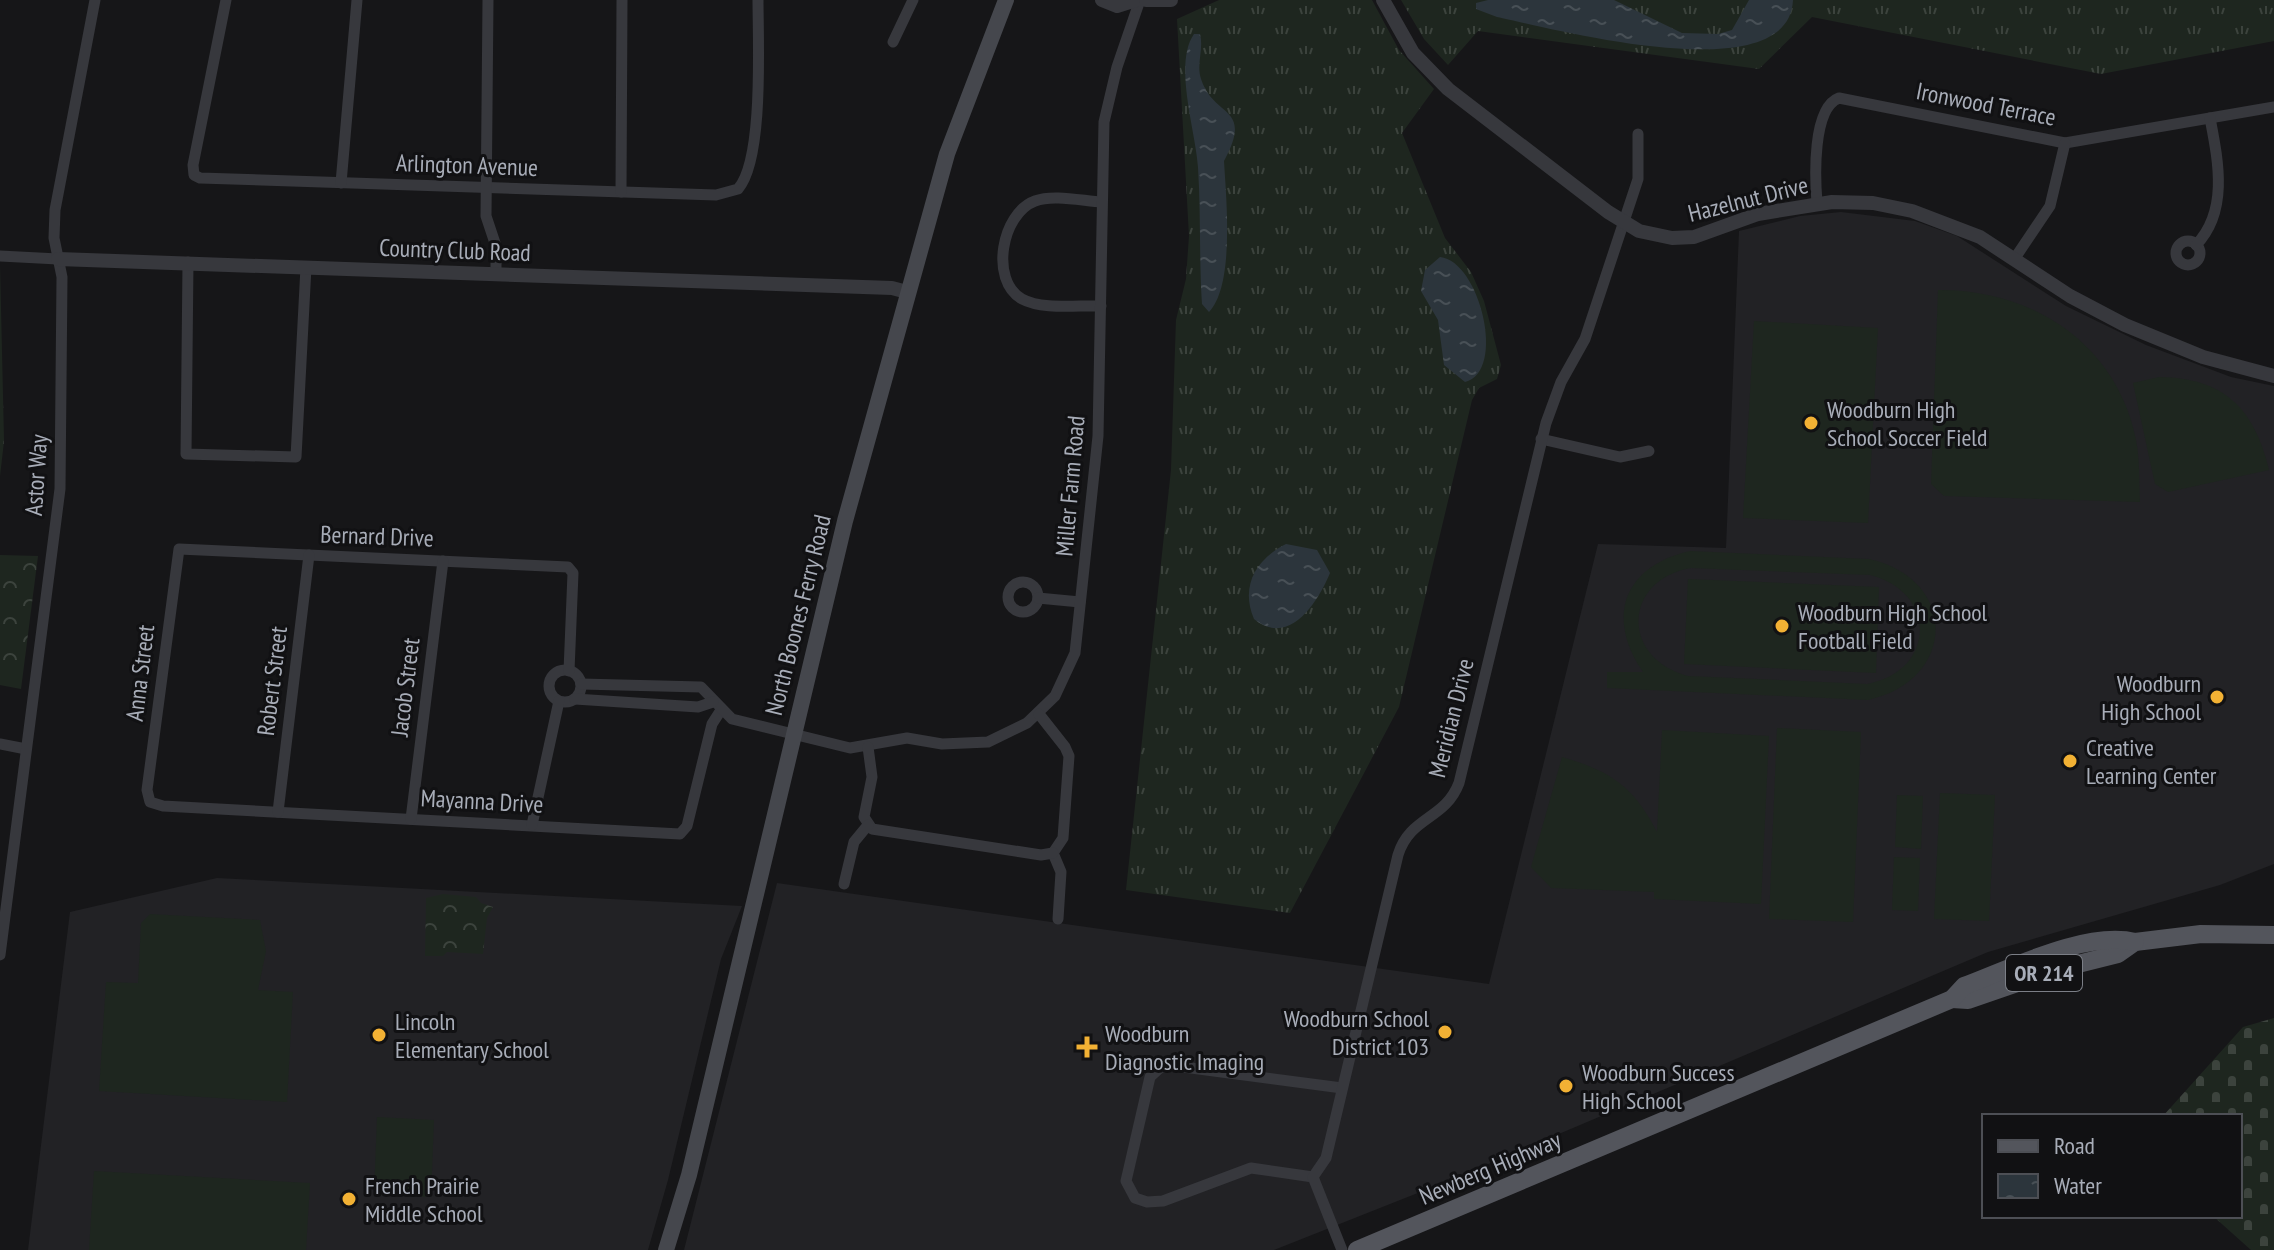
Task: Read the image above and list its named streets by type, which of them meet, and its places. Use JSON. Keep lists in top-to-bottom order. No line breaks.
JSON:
{"streets":{"main road":["North Boones Ferry Road","OR 214","Newberg Highway"],"street":["Ironwood Terrace","Arlington Avenue","Hazelnut Drive","Country Club Road","Astor Way","Miller Farm Road","Bernard Drive","Anna Street","Robert Street","Jacob Street","Meridian Drive","Mayanna Drive"]},"crossings":[["Ironwood Terrace","Hazelnut Drive"],["Hazelnut Drive","Meridian Drive"],["Country Club Road","Astor Way"],["Country Club Road","North Boones Ferry Road"],["Miller Farm Road","Bernard Drive"],["Miller Farm Road","North Boones Ferry Road"],["Miller Farm Road","Mayanna Drive"],["Bernard Drive","Anna Street"],["Bernard Drive","Robert Street"],["Bernard Drive","Jacob Street"],["Anna Street","Mayanna Drive"],["Robert Street","Mayanna Drive"],["Jacob Street","Mayanna Drive"]],"places":{"other":["Woodburn High School Soccer Field","Woodburn High School Football Field","Woodburn High School","Creative Learning Center","Woodburn School District 103","Lincoln Elementary School","Woodburn Success High School","French Prairie Middle School"],"health":["Woodburn Diagnostic Imaging"]},"legend":["Road","Water"]}
